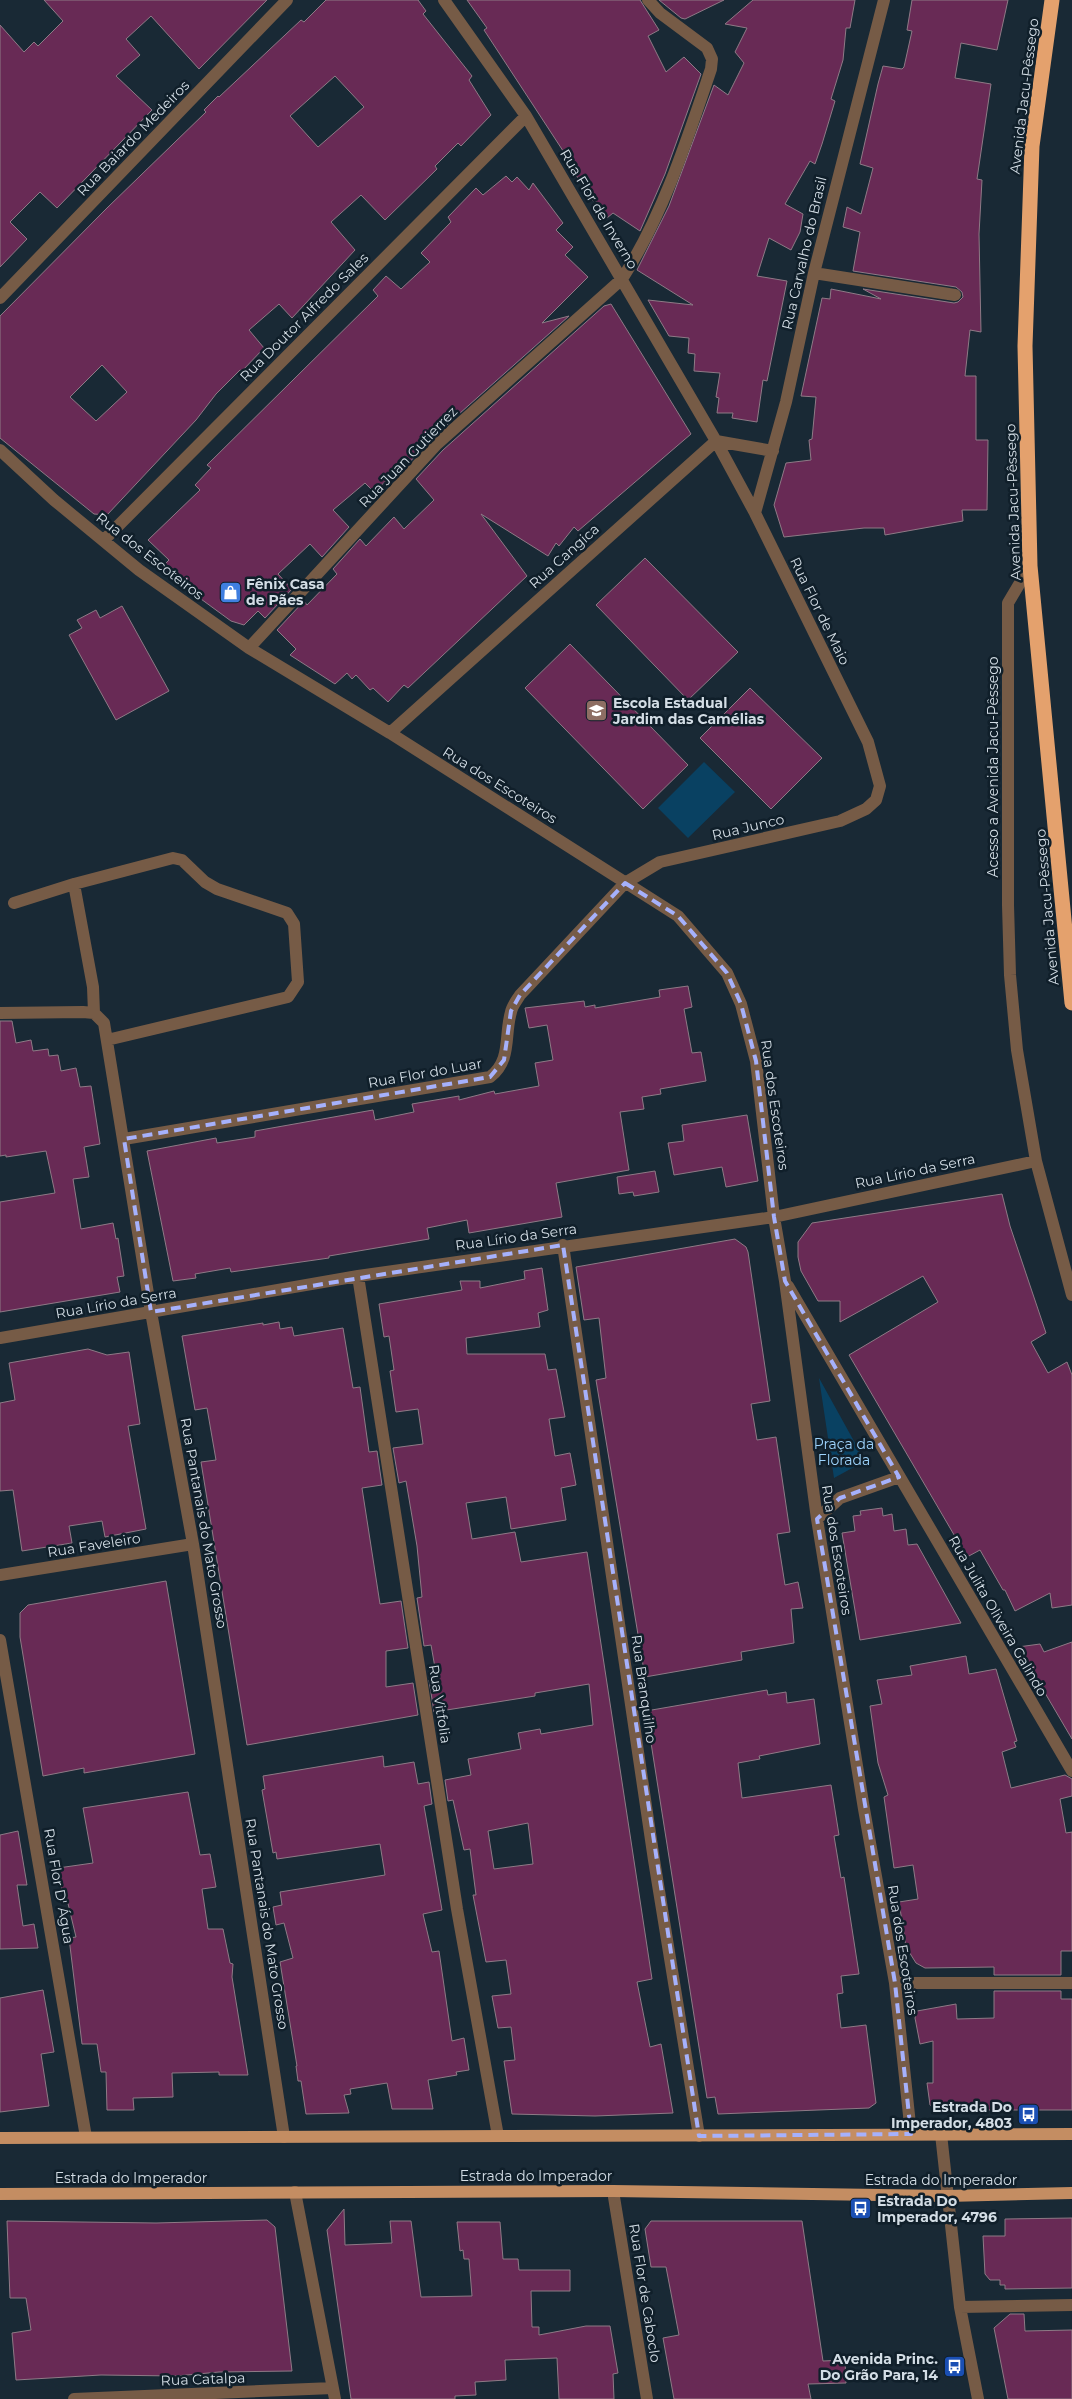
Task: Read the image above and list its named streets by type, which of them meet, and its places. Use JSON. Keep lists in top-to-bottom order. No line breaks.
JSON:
{"streets":{"highway":["Avenida Jacu-Pêssego"],"main road":["Estrada do Imperador"],"street":["Rua Baiardo Medeiros","Rua Flor de Inverno","Rua Carvalho do Brasil","Rua Doutor Alfredo Sales","Rua Juan Gutierrez","Rua dos Escoteiros","Rua Cangica","Rua Flor de Maio","Acesso a Avenida Jacu-Pêssego","Rua Junco","Rua Flor do Luar","Rua Lírio da Serra","Rua Pantanais do Mato Grosso","Rua Faveleiro","Rua Julita Oliveira Galindo","Rua Branquilho","Rua Vitfolia","Rua Flor D' Água","Rua Flor de Caboclo","Rua Catalpa"]},"crossings":[["Avenida Jacu-Pêssego","Acesso a Avenida Jacu-Pêssego"],["Rua Flor de Inverno","Rua Doutor Alfredo Sales"],["Rua Flor de Inverno","Rua Juan Gutierrez"],["Rua Flor de Inverno","Rua Cangica"],["Rua Flor de Inverno","Rua Flor de Maio"],["Rua Carvalho do Brasil","Rua Flor de Maio"],["Rua Doutor Alfredo Sales","Rua dos Escoteiros"],["Rua Juan Gutierrez","Rua dos Escoteiros"],["Rua dos Escoteiros","Rua Cangica"],["Rua dos Escoteiros","Rua Junco"],["Rua dos Escoteiros","Rua Flor do Luar"],["Rua dos Escoteiros","Rua Lírio da Serra"],["Rua dos Escoteiros","Rua Julita Oliveira Galindo"],["Rua Cangica","Rua Flor de Maio"],["Rua Flor de Maio","Rua Junco"],["Acesso a Avenida Jacu-Pêssego","Rua Lírio da Serra"],["Rua Junco","Rua Flor do Luar"],["Rua Flor do Luar","Rua Pantanais do Mato Grosso"],["Rua Lírio da Serra","Rua Pantanais do Mato Grosso"],["Rua Lírio da Serra","Rua Branquilho"],["Rua Lírio da Serra","Rua Vitfolia"],["Rua Pantanais do Mato Grosso","Rua Faveleiro"],["Estrada do Imperador","Rua Flor de Caboclo"]],"parks":["Praça da Florada"],"places":{"shop":["Fênix Casa de Pães"],"school or university":["Escola Estadual Jardim das Camélias"],"bus stop":["Estrada Do Imperador, 4803","Estrada Do Imperador, 4796","Avenida Princ. Do Grão Para, 14"]}}
